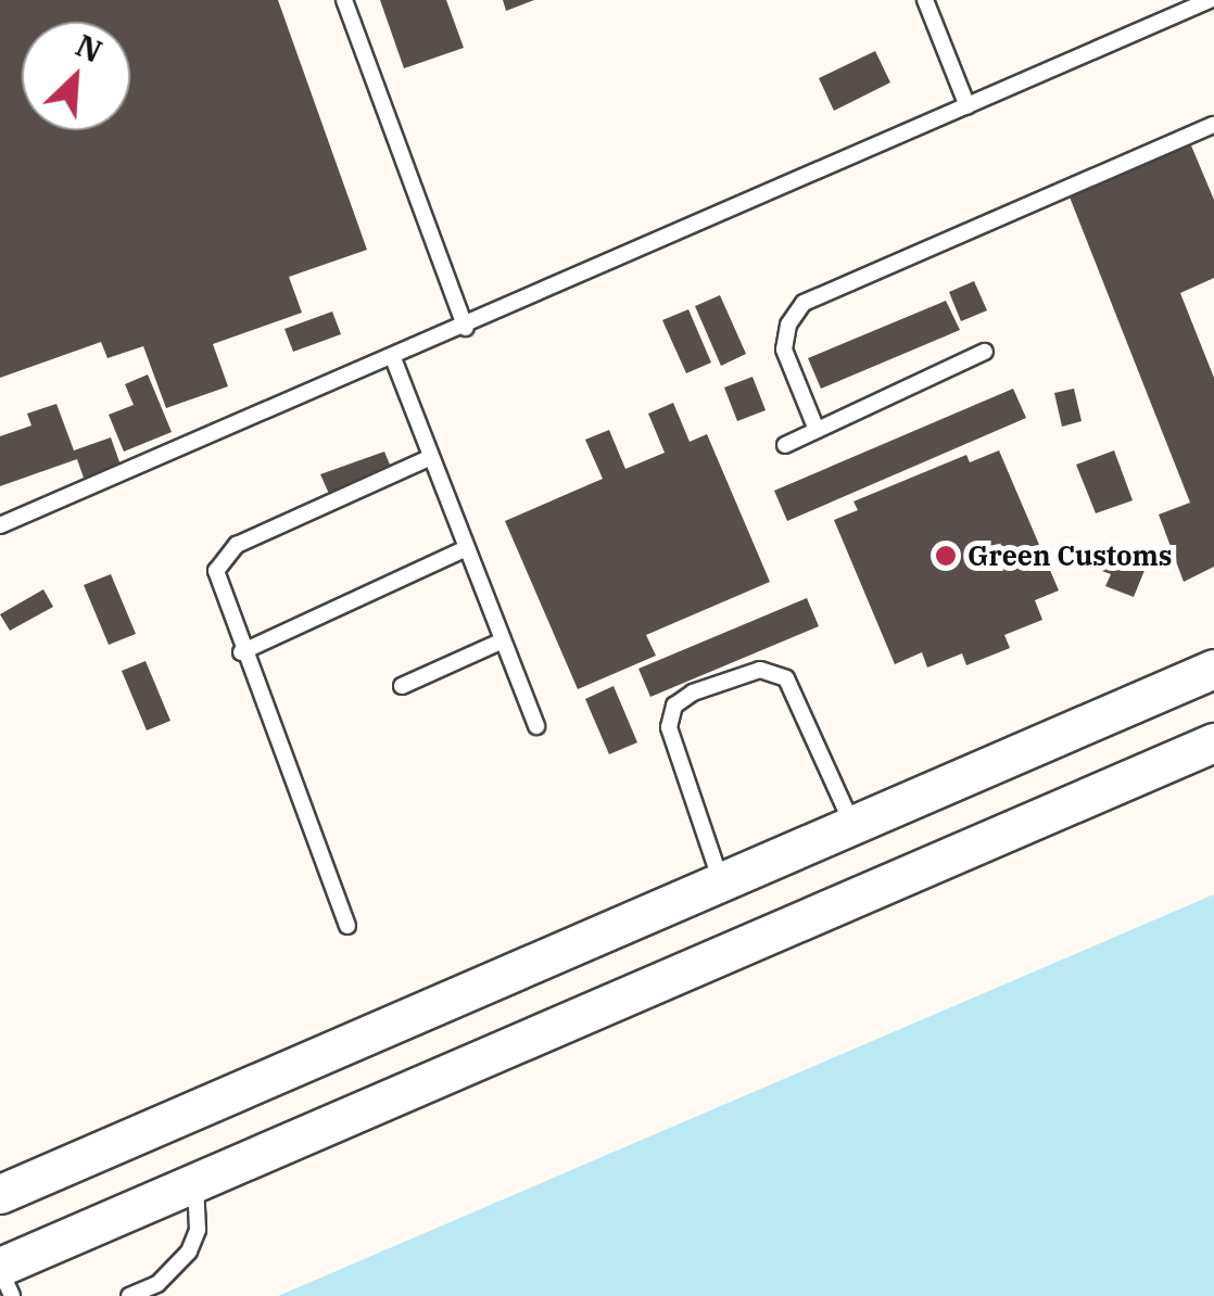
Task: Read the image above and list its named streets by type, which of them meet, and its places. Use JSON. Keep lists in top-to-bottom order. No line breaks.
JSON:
{"places":["Green Customs"],"north":"top right"}
